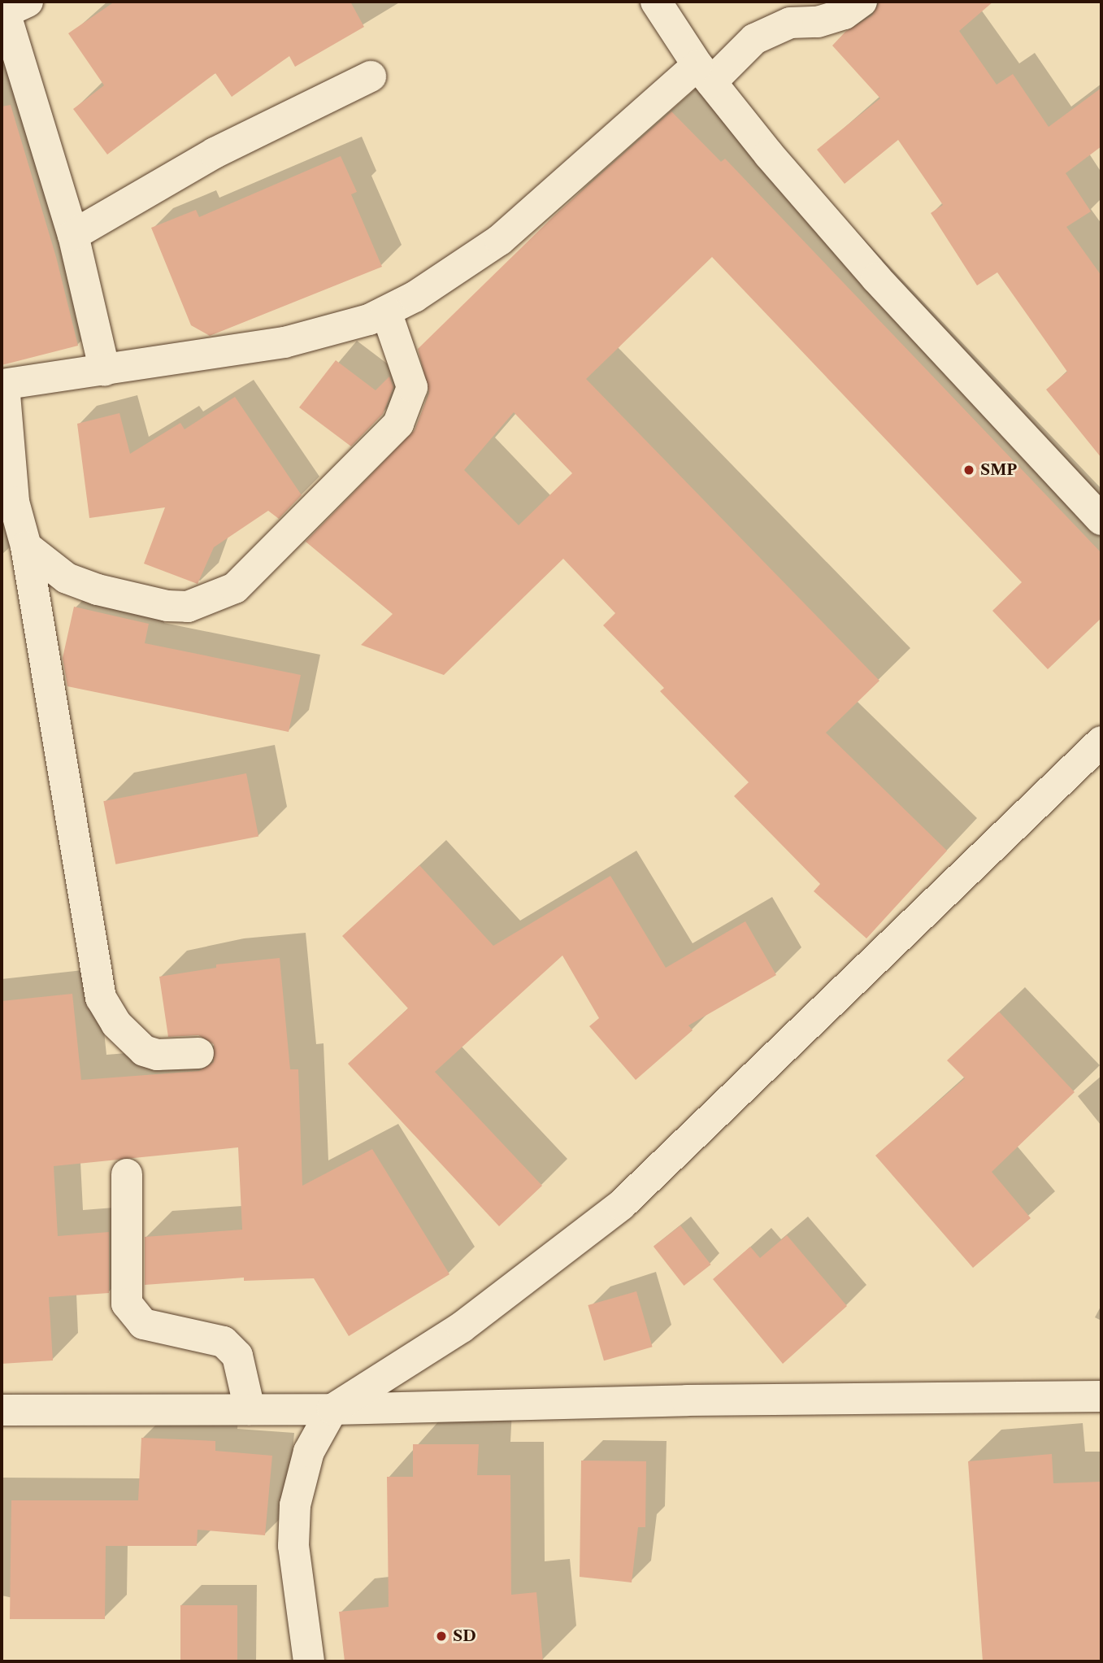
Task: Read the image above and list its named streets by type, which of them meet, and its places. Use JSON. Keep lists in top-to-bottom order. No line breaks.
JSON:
{"places":["SMP","SD"]}
